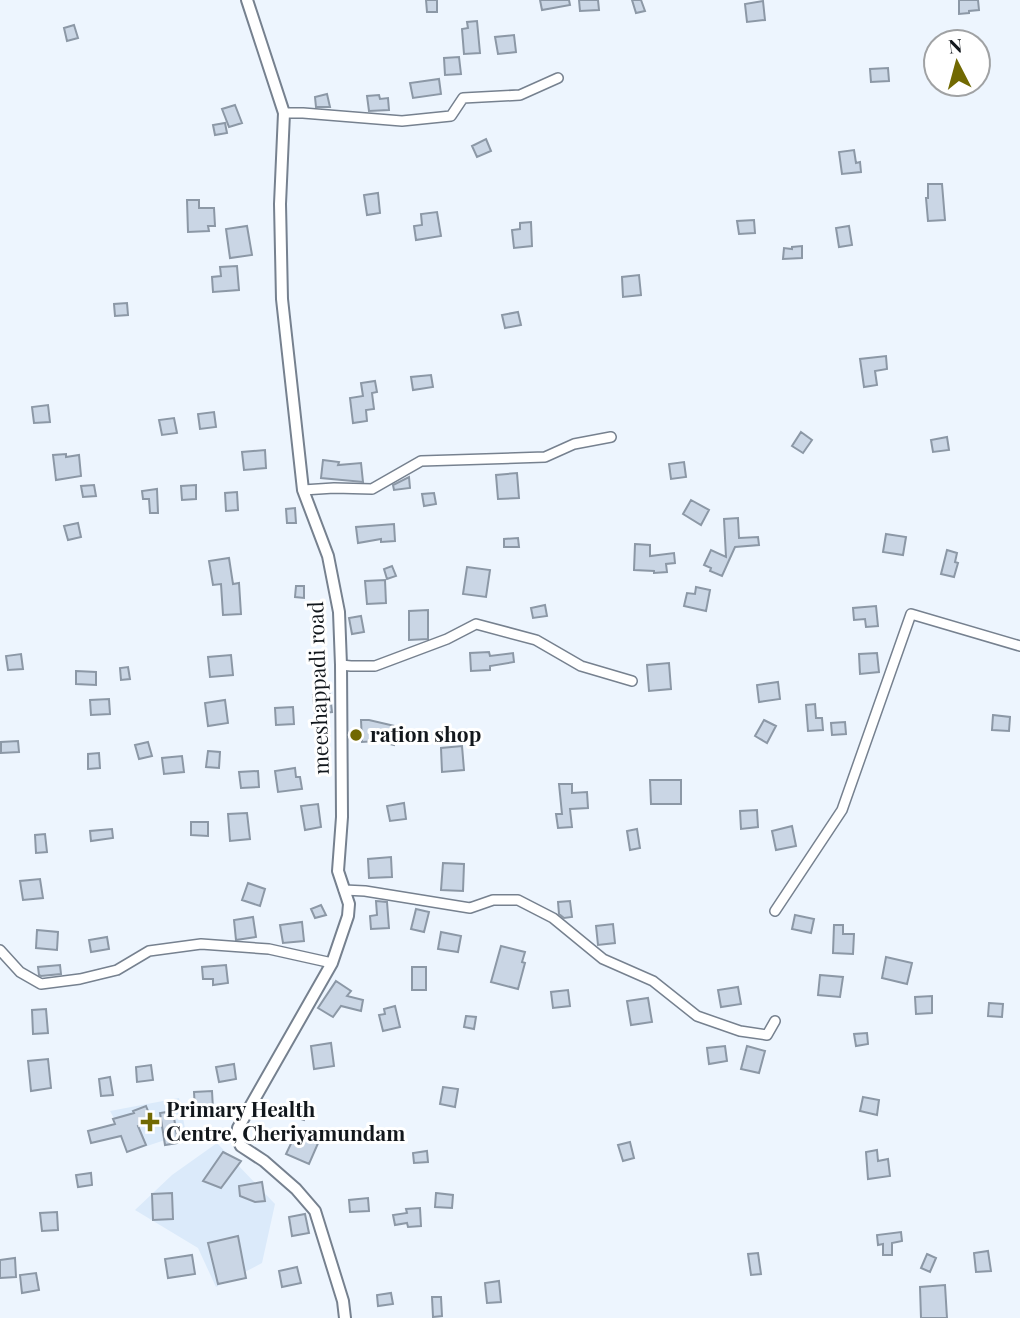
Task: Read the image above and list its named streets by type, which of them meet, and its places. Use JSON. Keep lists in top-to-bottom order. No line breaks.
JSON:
{"streets":{"street":["meeshappadi road"]},"places":{"other":["ration shop"],"health":["Primary Health Centre, Cheriyamundam"]},"north":"top"}
